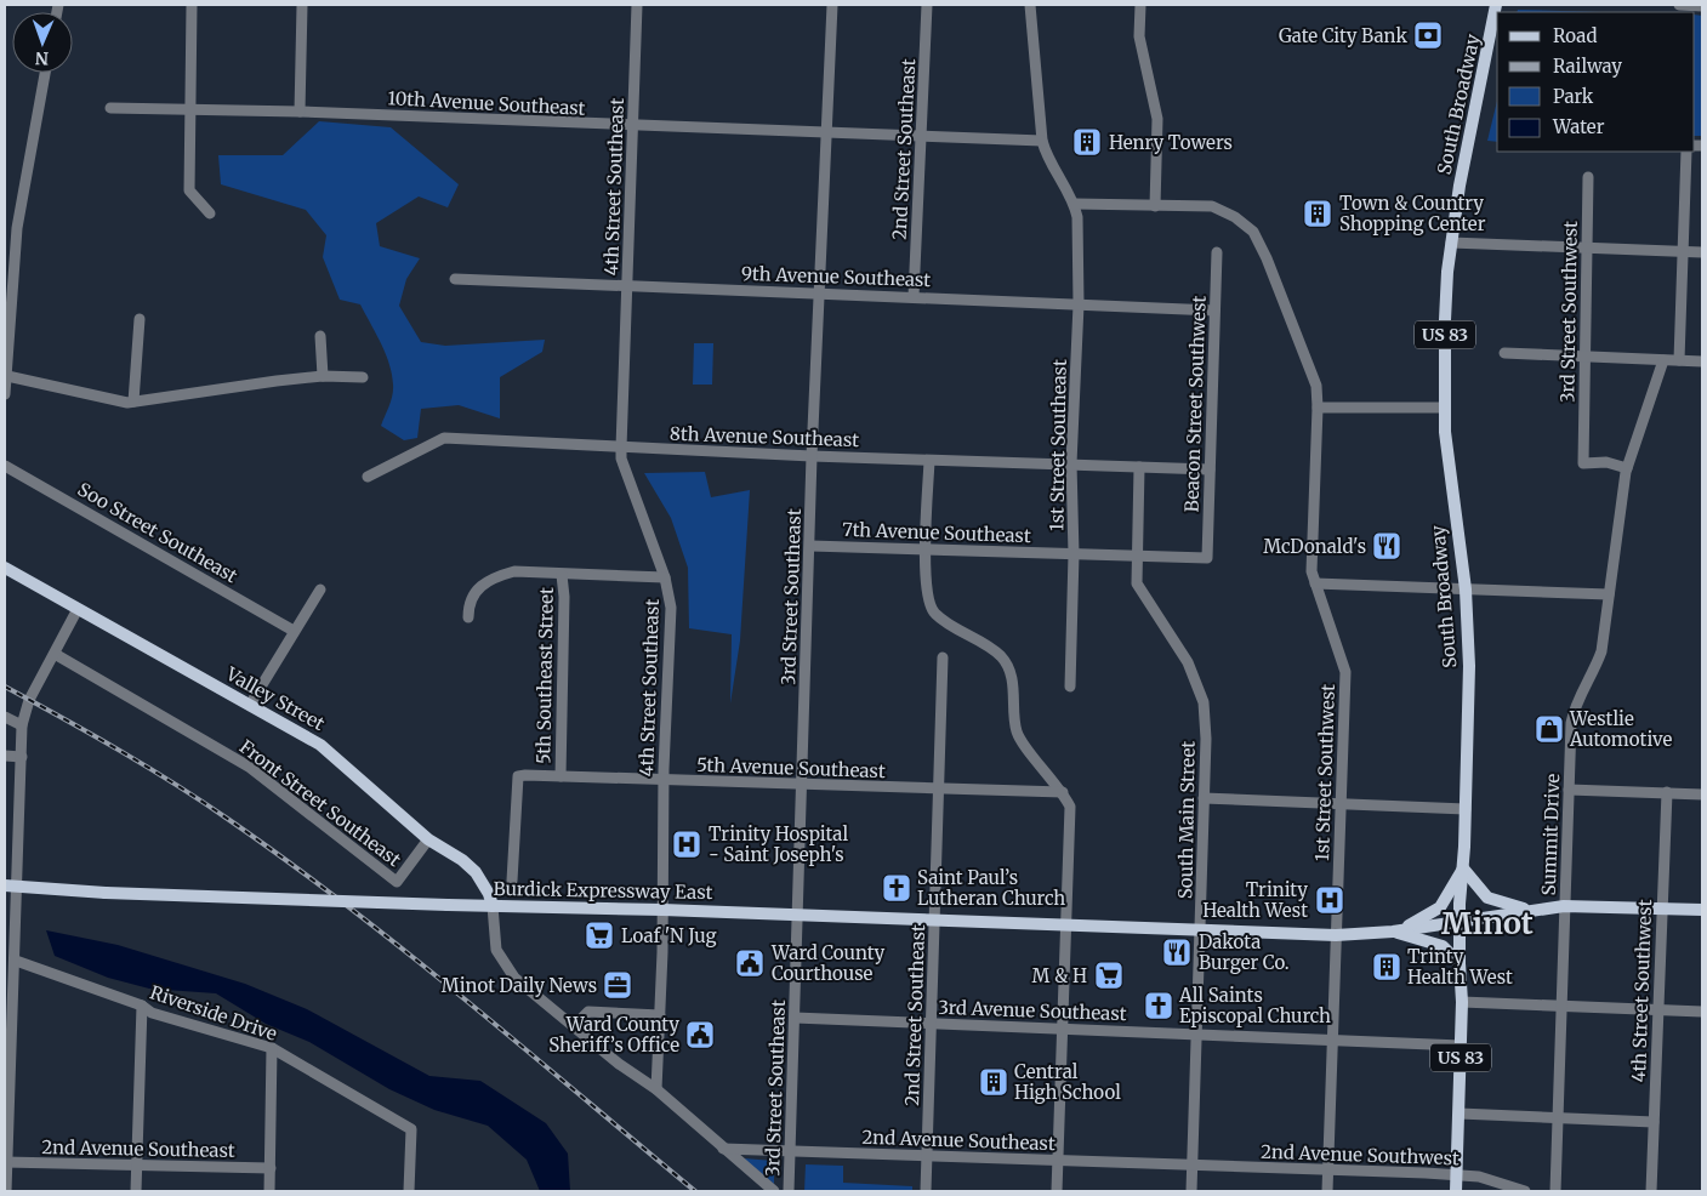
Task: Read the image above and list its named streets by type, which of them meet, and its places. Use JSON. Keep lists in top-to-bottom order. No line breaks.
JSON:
{"streets":{"main road":["South Broadway","US 83","Valley Street","Burdick Expressway East"],"street":["10th Avenue Southeast","2nd Street Southeast","4th Street Southeast","9th Avenue Southeast","3rd Street Southwest","Beacon Street Southwest","8th Avenue Southeast","1st Street Southeast","Soo Street Southeast","7th Avenue Southeast","3rd Street Southeast","5th Southeast Street","5th Avenue Southeast","1st Street Southwest","Front Street Southeast","South Main Street","Summit Drive","4th Street Southwest","3rd Avenue Southeast","Riverside Drive","2nd Avenue Southeast","2nd Avenue Southwest"]},"crossings":[["10th Avenue Southeast","2nd Street Southeast"],["10th Avenue Southeast","4th Street Southeast"],["10th Avenue Southeast","3rd Street Southeast"],["South Broadway","3rd Avenue Southeast"],["South Broadway","2nd Avenue Southwest"],["2nd Street Southeast","9th Avenue Southeast"],["2nd Street Southeast","5th Avenue Southeast"],["2nd Street Southeast","Burdick Expressway East"],["2nd Street Southeast","3rd Avenue Southeast"],["2nd Street Southeast","2nd Avenue Southeast"],["4th Street Southeast","9th Avenue Southeast"],["4th Street Southeast","8th Avenue Southeast"],["4th Street Southeast","5th Avenue Southeast"],["4th Street Southeast","Burdick Expressway East"],["9th Avenue Southeast","Beacon Street Southwest"],["9th Avenue Southeast","1st Street Southeast"],["9th Avenue Southeast","3rd Street Southeast"],["3rd Street Southwest","Summit Drive"],["Beacon Street Southwest","8th Avenue Southeast"],["Beacon Street Southwest","7th Avenue Southeast"],["8th Avenue Southeast","1st Street Southeast"],["8th Avenue Southeast","3rd Street Southeast"],["8th Avenue Southeast","South Main Street"],["1st Street Southeast","7th Avenue Southeast"],["1st Street Southeast","1st Street Southwest"],["7th Avenue Southeast","3rd Street Southeast"],["7th Avenue Southeast","South Main Street"],["3rd Street Southeast","5th Avenue Southeast"],["3rd Street Southeast","Burdick Expressway East"],["3rd Street Southeast","3rd Avenue Southeast"],["3rd Street Southeast","2nd Avenue Southeast"],["5th Southeast Street","5th Avenue Southeast"],["Valley Street","Front Street Southeast"],["Valley Street","Burdick Expressway East"],["1st Street Southwest","Burdick Expressway East"],["1st Street Southwest","3rd Avenue Southeast"],["1st Street Southwest","2nd Avenue Southwest"],["South Main Street","Burdick Expressway East"],["South Main Street","3rd Avenue Southeast"],["South Main Street","2nd Avenue Southeast"],["South Main Street","2nd Avenue Southwest"],["2nd Avenue Southeast","2nd Avenue Southwest"]],"districts":["Minot"],"places":{"bank":["Gate City Bank"],"building":["Henry Towers","Town & Country Shopping Center","Trinty Health West","Central High School"],"restaurant":["McDonald's","Dakota Burger Co."],"shop":["Westlie Automotive"],"hospital":["Trinity Hospital - Saint Joseph's","Trinity Health West"],"church":["Saint Paul’s Lutheran Church","All Saints Episcopal Church"],"supermarket":["Loaf 'N Jug","M & H"],"public building":["Ward County Courthouse","Ward County Sheriff’s Office"],"office":["Minot Daily News"]},"legend":["Road","Railway","Park","Water"],"north":"bottom"}
